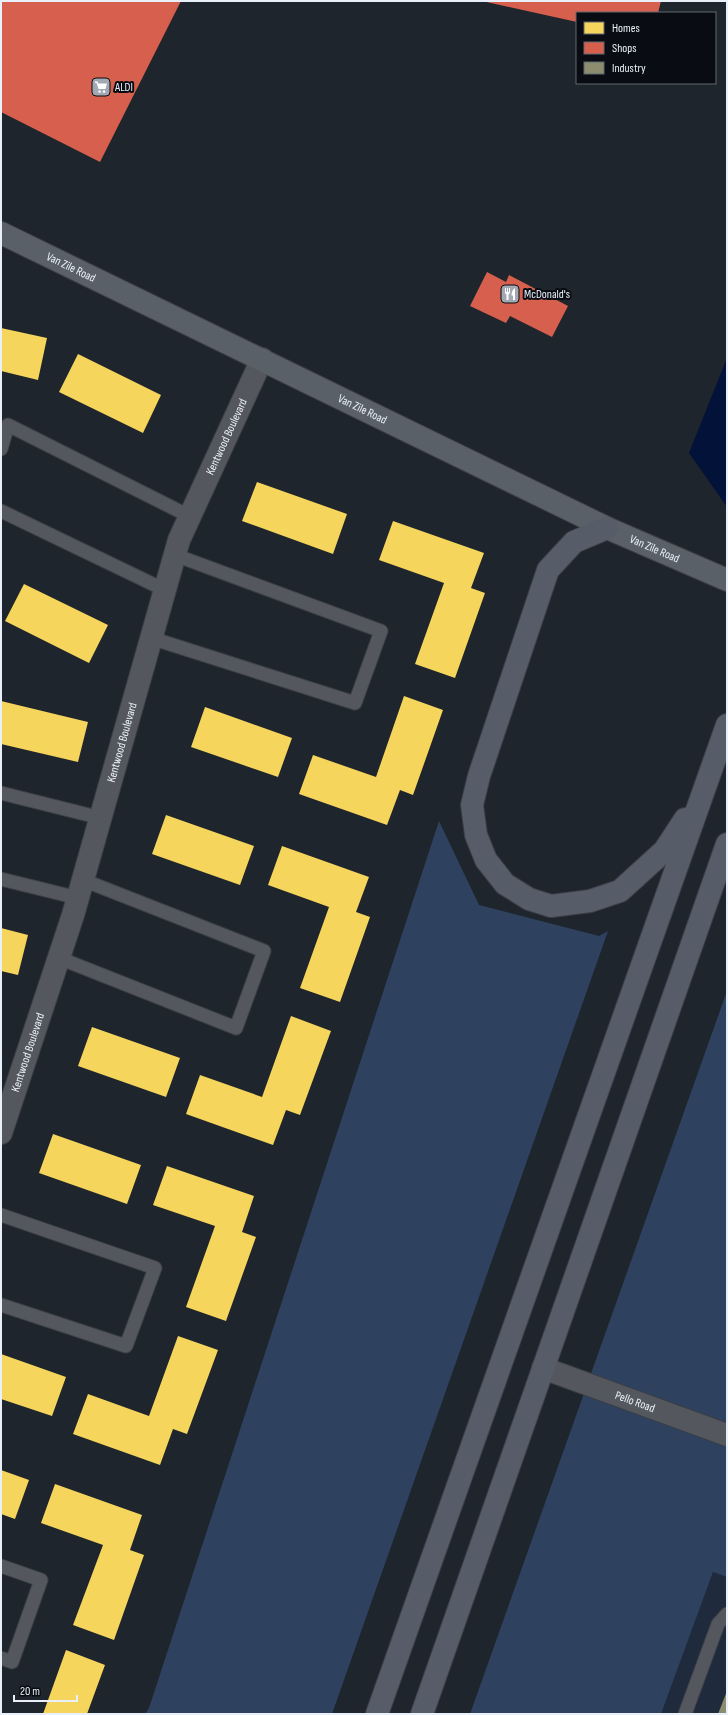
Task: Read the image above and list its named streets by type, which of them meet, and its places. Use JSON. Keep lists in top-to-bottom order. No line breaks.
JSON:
{"streets":{"street":["Van Zile Road","Kentwood Boulevard","Pello Road"]},"crossings":[["Van Zile Road","Kentwood Boulevard"]],"places":{"supermarket":["ALDI"],"restaurant":["McDonald's"]},"legend":["Homes","Shops","Industry"],"scale_bar":"20 m"}
